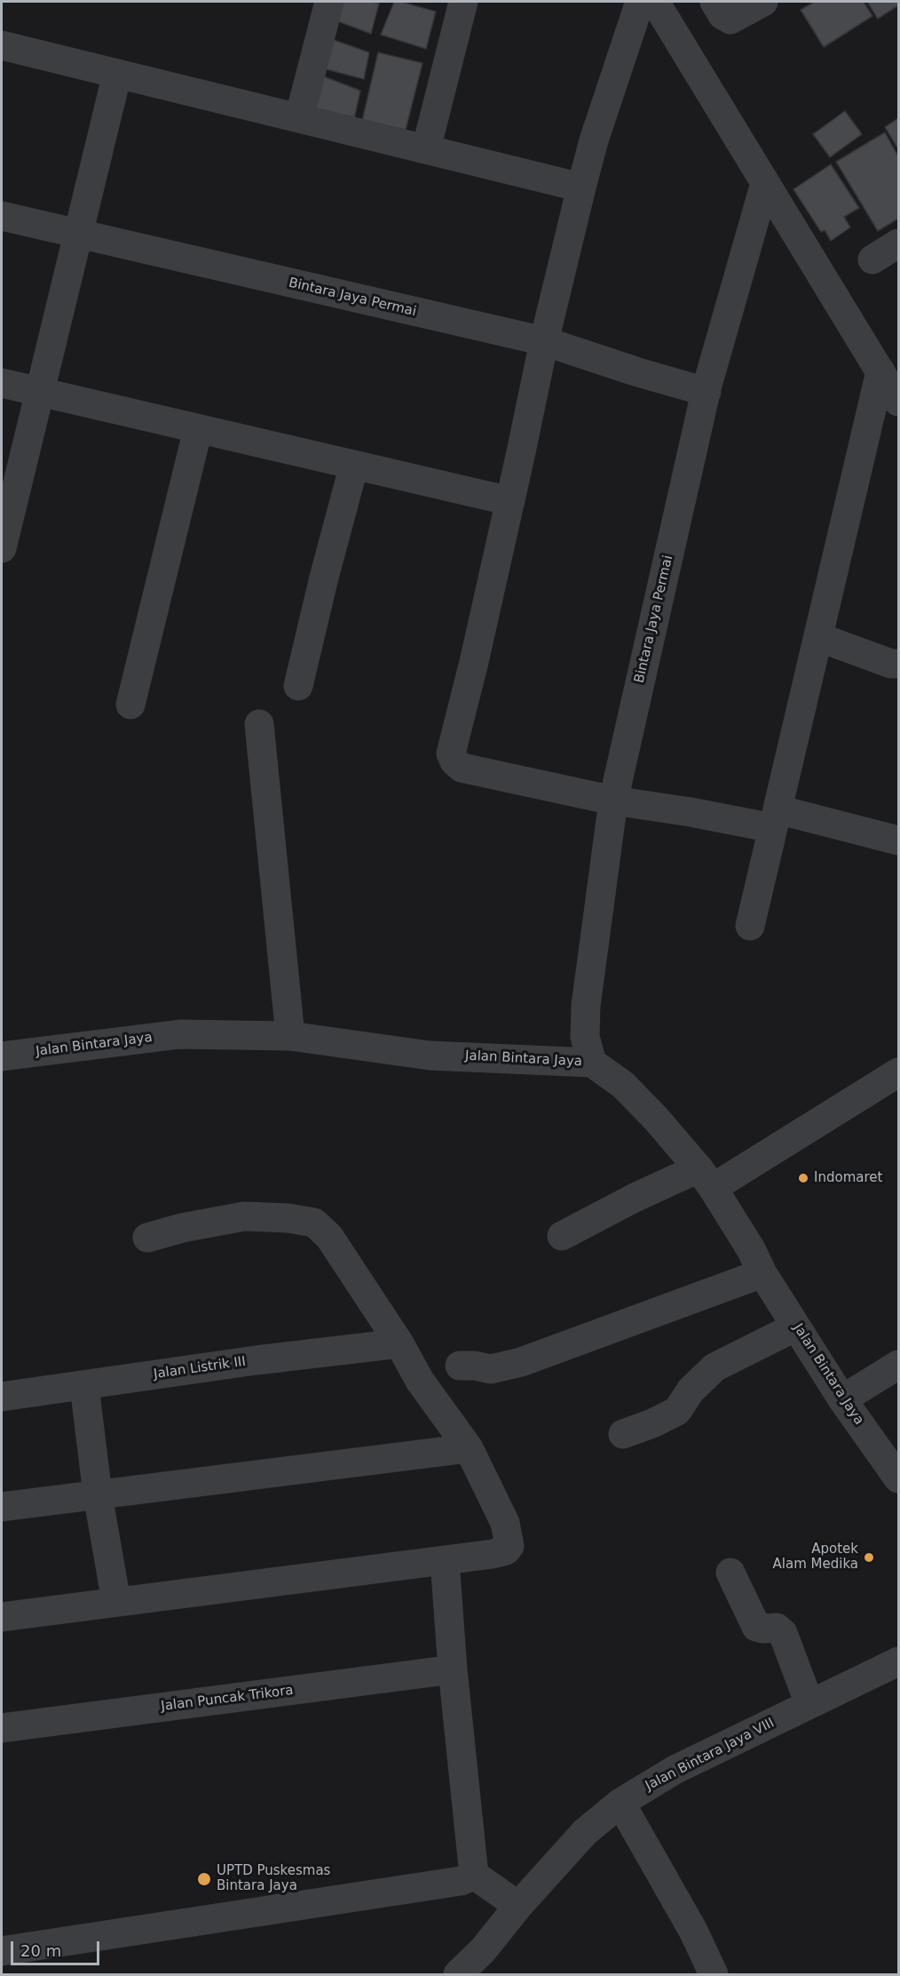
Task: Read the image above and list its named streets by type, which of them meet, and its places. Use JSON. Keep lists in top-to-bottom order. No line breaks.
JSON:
{"streets":{"street":["Bintara Jaya Permai","Jalan Bintara Jaya","Jalan Listrik III","Jalan Puncak Trikora","Jalan Bintara Jaya VIII"]},"crossings":[["Bintara Jaya Permai","Jalan Bintara Jaya"]],"places":["Indomaret","Apotek Alam Medika","UPTD Puskesmas Bintara Jaya"],"scale_bar":"20 m"}
